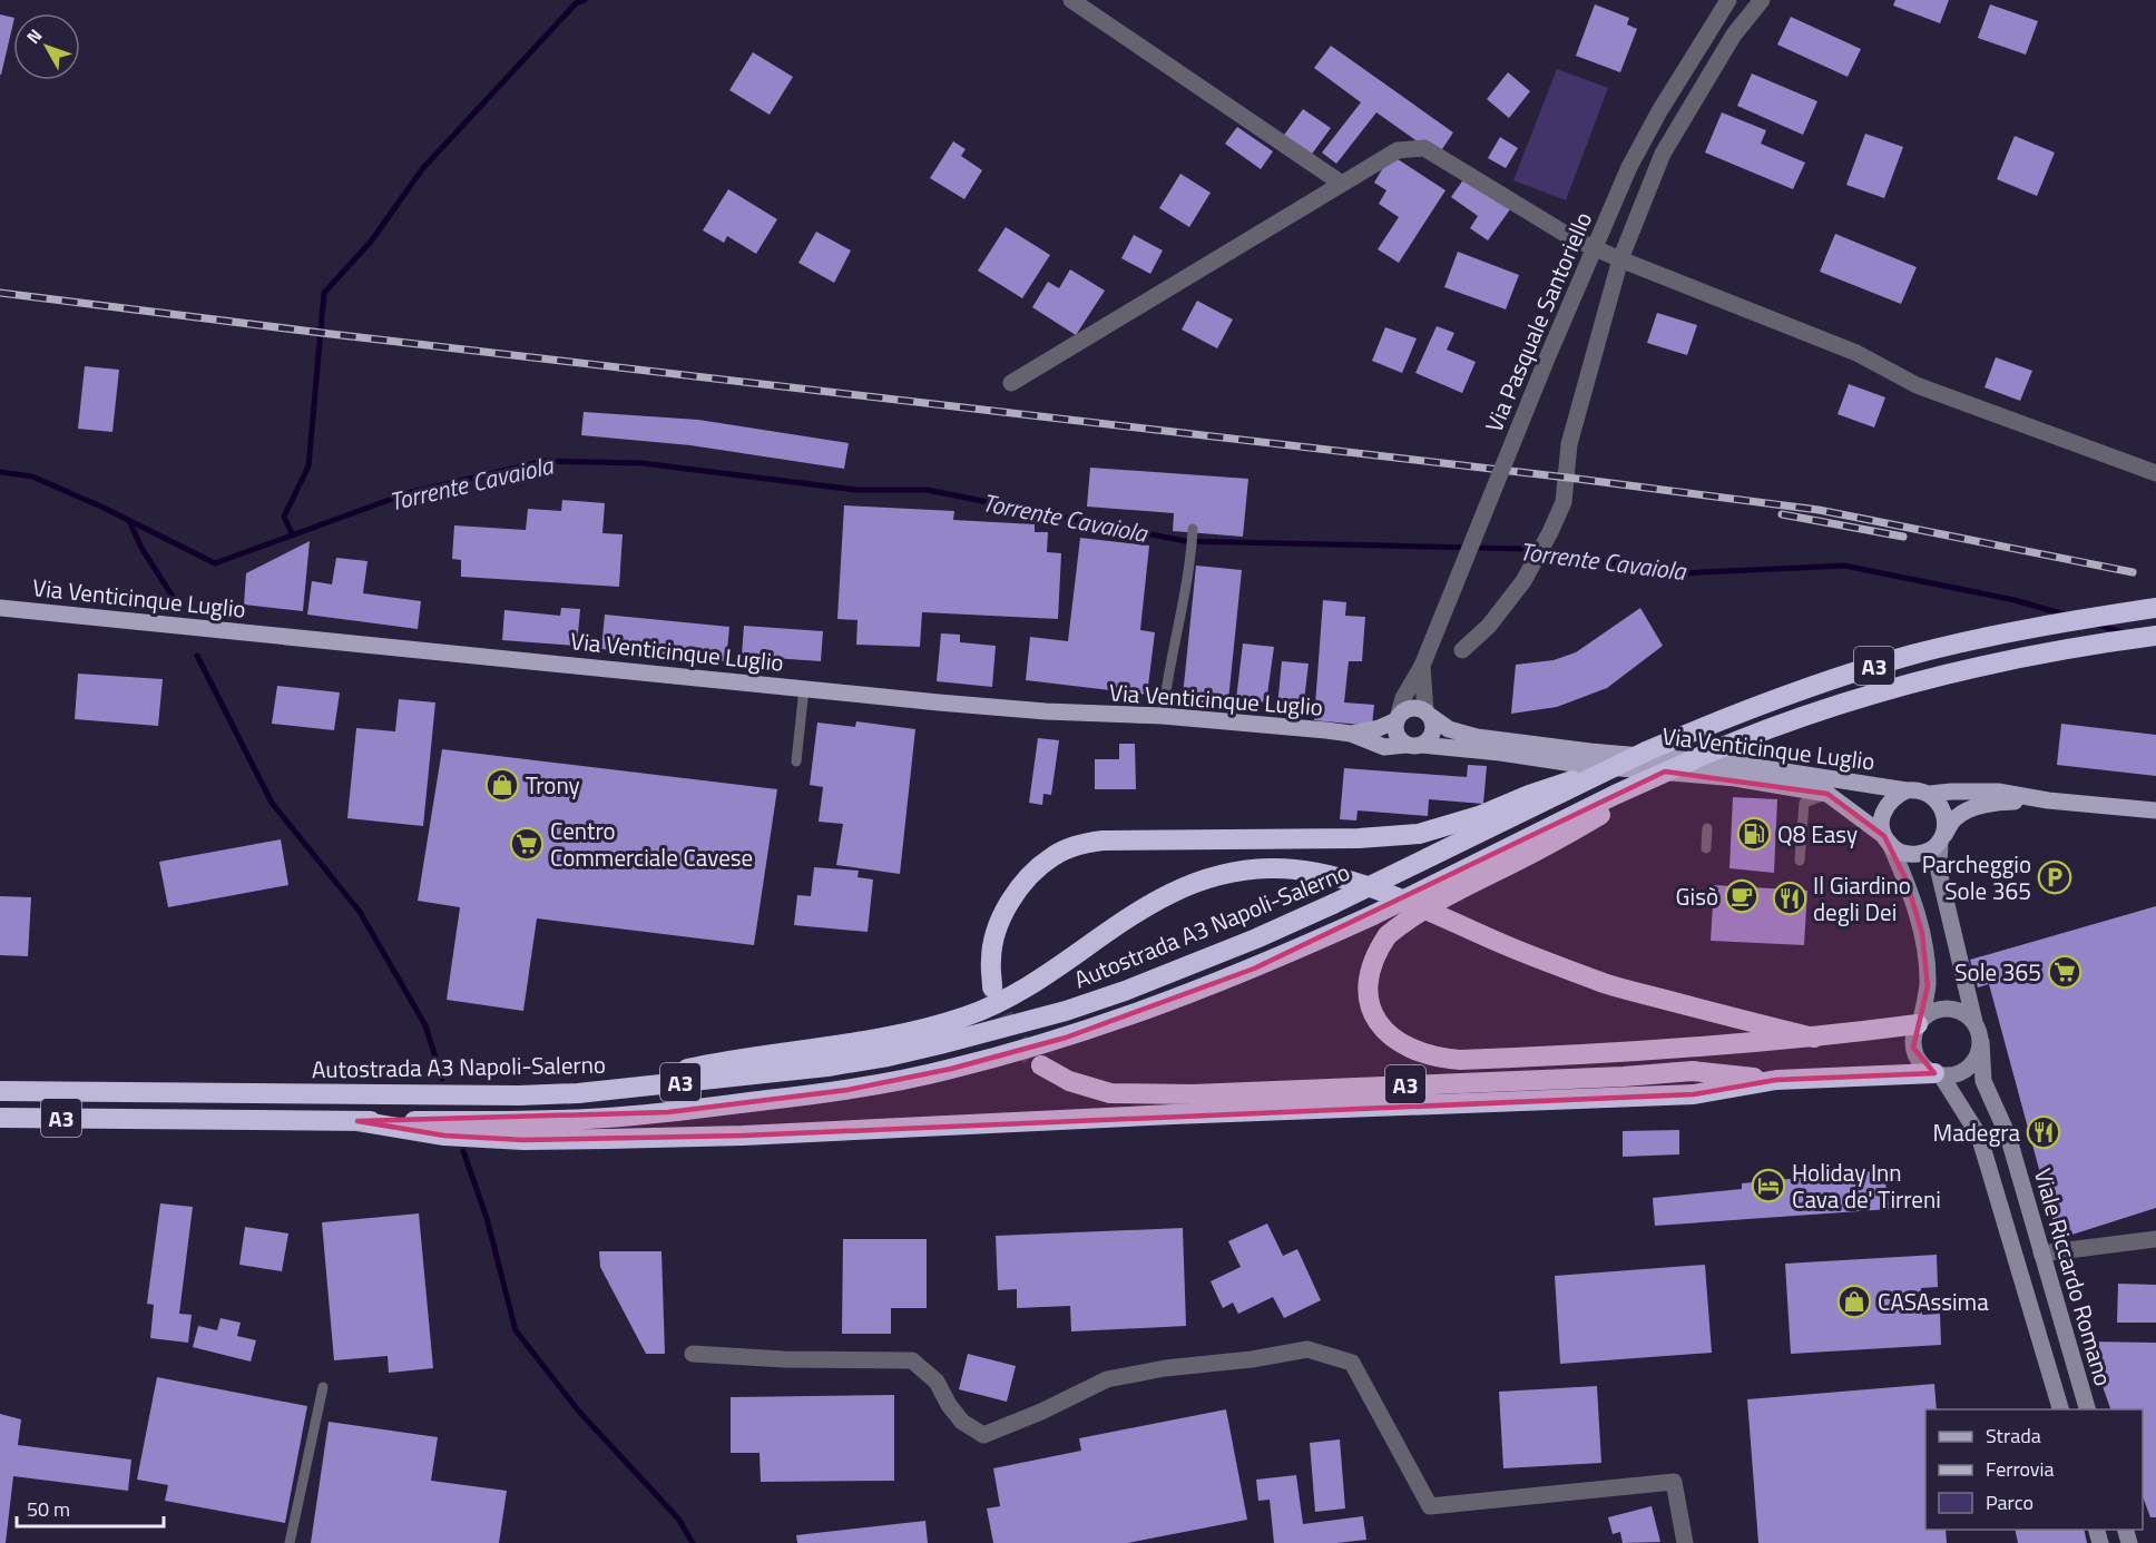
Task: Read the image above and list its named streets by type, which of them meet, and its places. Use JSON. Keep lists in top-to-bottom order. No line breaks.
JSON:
{"streets":{"highway":["A3","Autostrada A3 Napoli-Salerno"],"main road":["Via Venticinque Luglio","Viale Riccardo Romano"],"street":["Via Pasquale Santoriello"]},"crossings":[["Via Pasquale Santoriello","Via Venticinque Luglio"],["Via Venticinque Luglio","Viale Riccardo Romano"],["A3","Autostrada A3 Napoli-Salerno"]],"water":["Torrente Cavaiola"],"places":{"shop":["Trony","CASAssima"],"fuel station":["Q8 Easy"],"supermarket":["Centro Commerciale Cavese","Sole 365"],"parking":["Parcheggio Sole 365"],"cafe":["Gisò"],"restaurant":["Il Giardino degli Dei","Madegra"],"hotel":["Holiday Inn Cava de' Tirreni"]},"legend":["Strada","Ferrovia","Parco"],"scale_bar":"50 m","north":"top left"}
